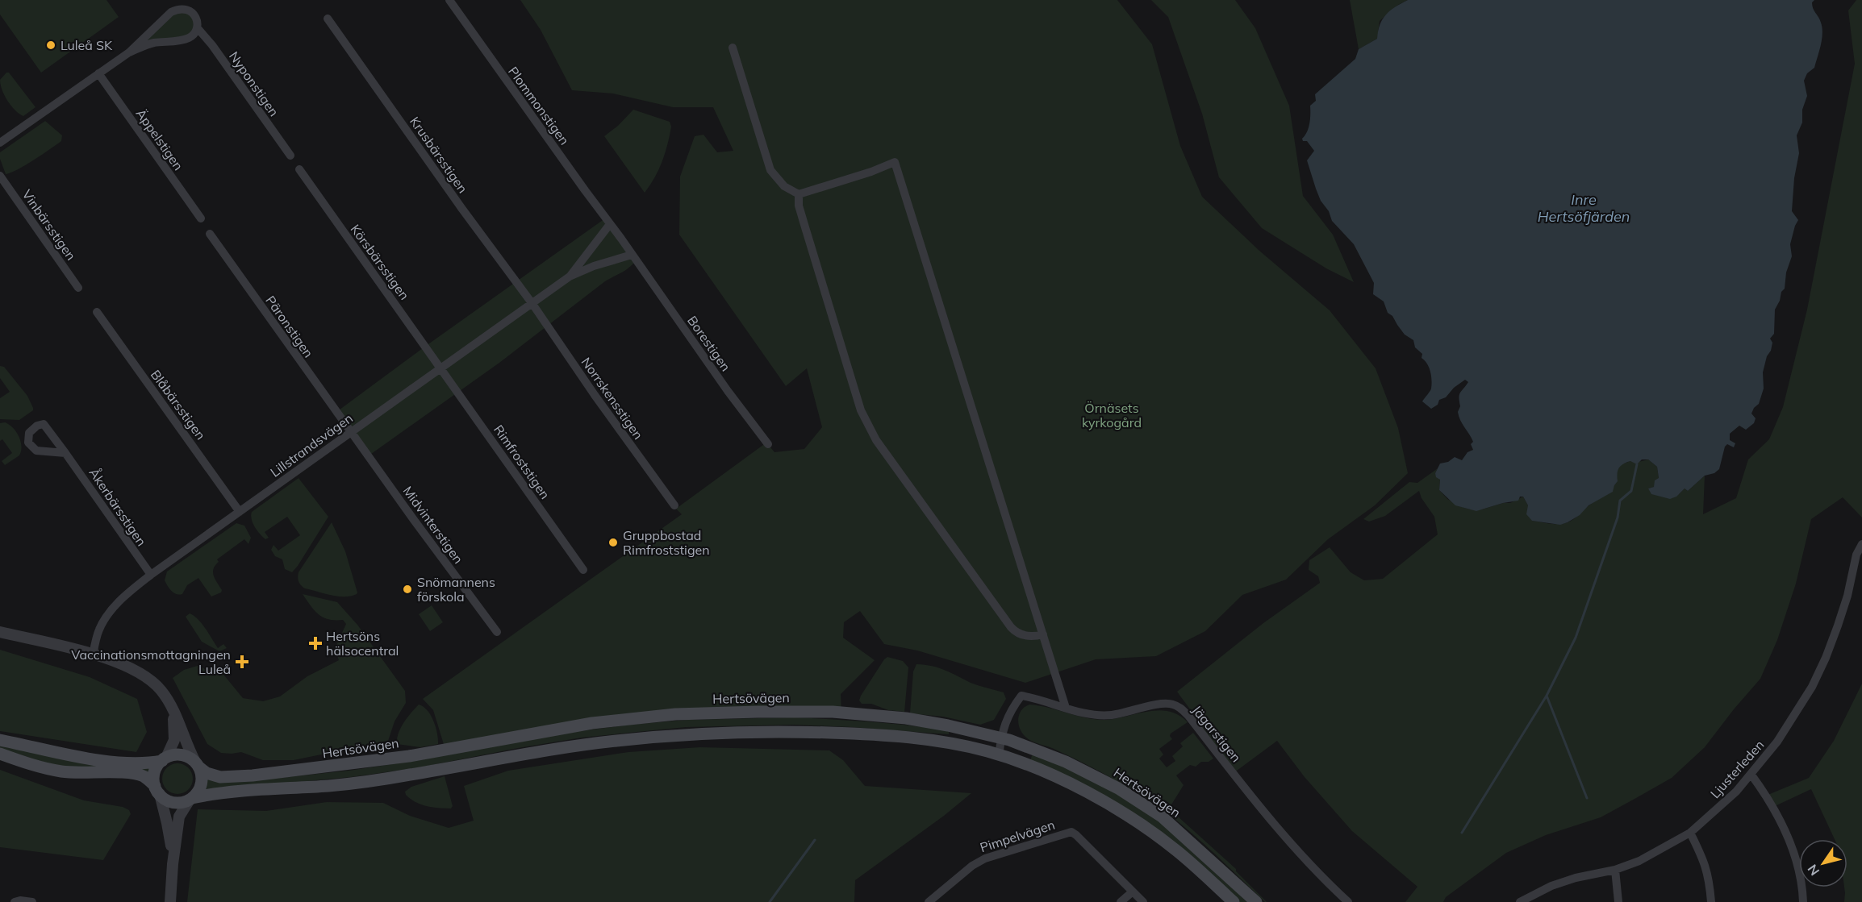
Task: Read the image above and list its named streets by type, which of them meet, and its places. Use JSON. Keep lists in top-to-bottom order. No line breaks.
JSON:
{"streets":{"main road":["Hertsövägen"],"street":["Nyponstigen","Plommonstigen","Äppelstigen","Krusbärsstigen","Vinbärsstigen","Körsbärsstigen","Päronstigen","Borestigen","Norrskensstigen","Blåbärsstigen","Lillstrandsvägen","Rimfroststigen","Åkerbärsstigen","Midvinterstigen","Jägarstigen","Ljusterleden","Pimpelvägen"]},"crossings":[["Plommonstigen","Lillstrandsvägen"],["Krusbärsstigen","Norrskensstigen"],["Krusbärsstigen","Lillstrandsvägen"],["Körsbärsstigen","Lillstrandsvägen"],["Körsbärsstigen","Rimfroststigen"],["Päronstigen","Lillstrandsvägen"],["Päronstigen","Midvinterstigen"],["Borestigen","Lillstrandsvägen"],["Norrskensstigen","Lillstrandsvägen"],["Blåbärsstigen","Lillstrandsvägen"],["Lillstrandsvägen","Rimfroststigen"],["Lillstrandsvägen","Åkerbärsstigen"],["Lillstrandsvägen","Midvinterstigen"],["Hertsövägen","Jägarstigen"]],"water":["Inre Hertsöfjärden"],"parks":["Örnäsets kyrkogård"],"places":{"other":["Luleå SK","Gruppbostad Rimfroststigen","Snömannens förskola"],"health":["Hertsöns hälsocentral","Vaccinationsmottagningen Luleå"]},"north":"bottom left"}
